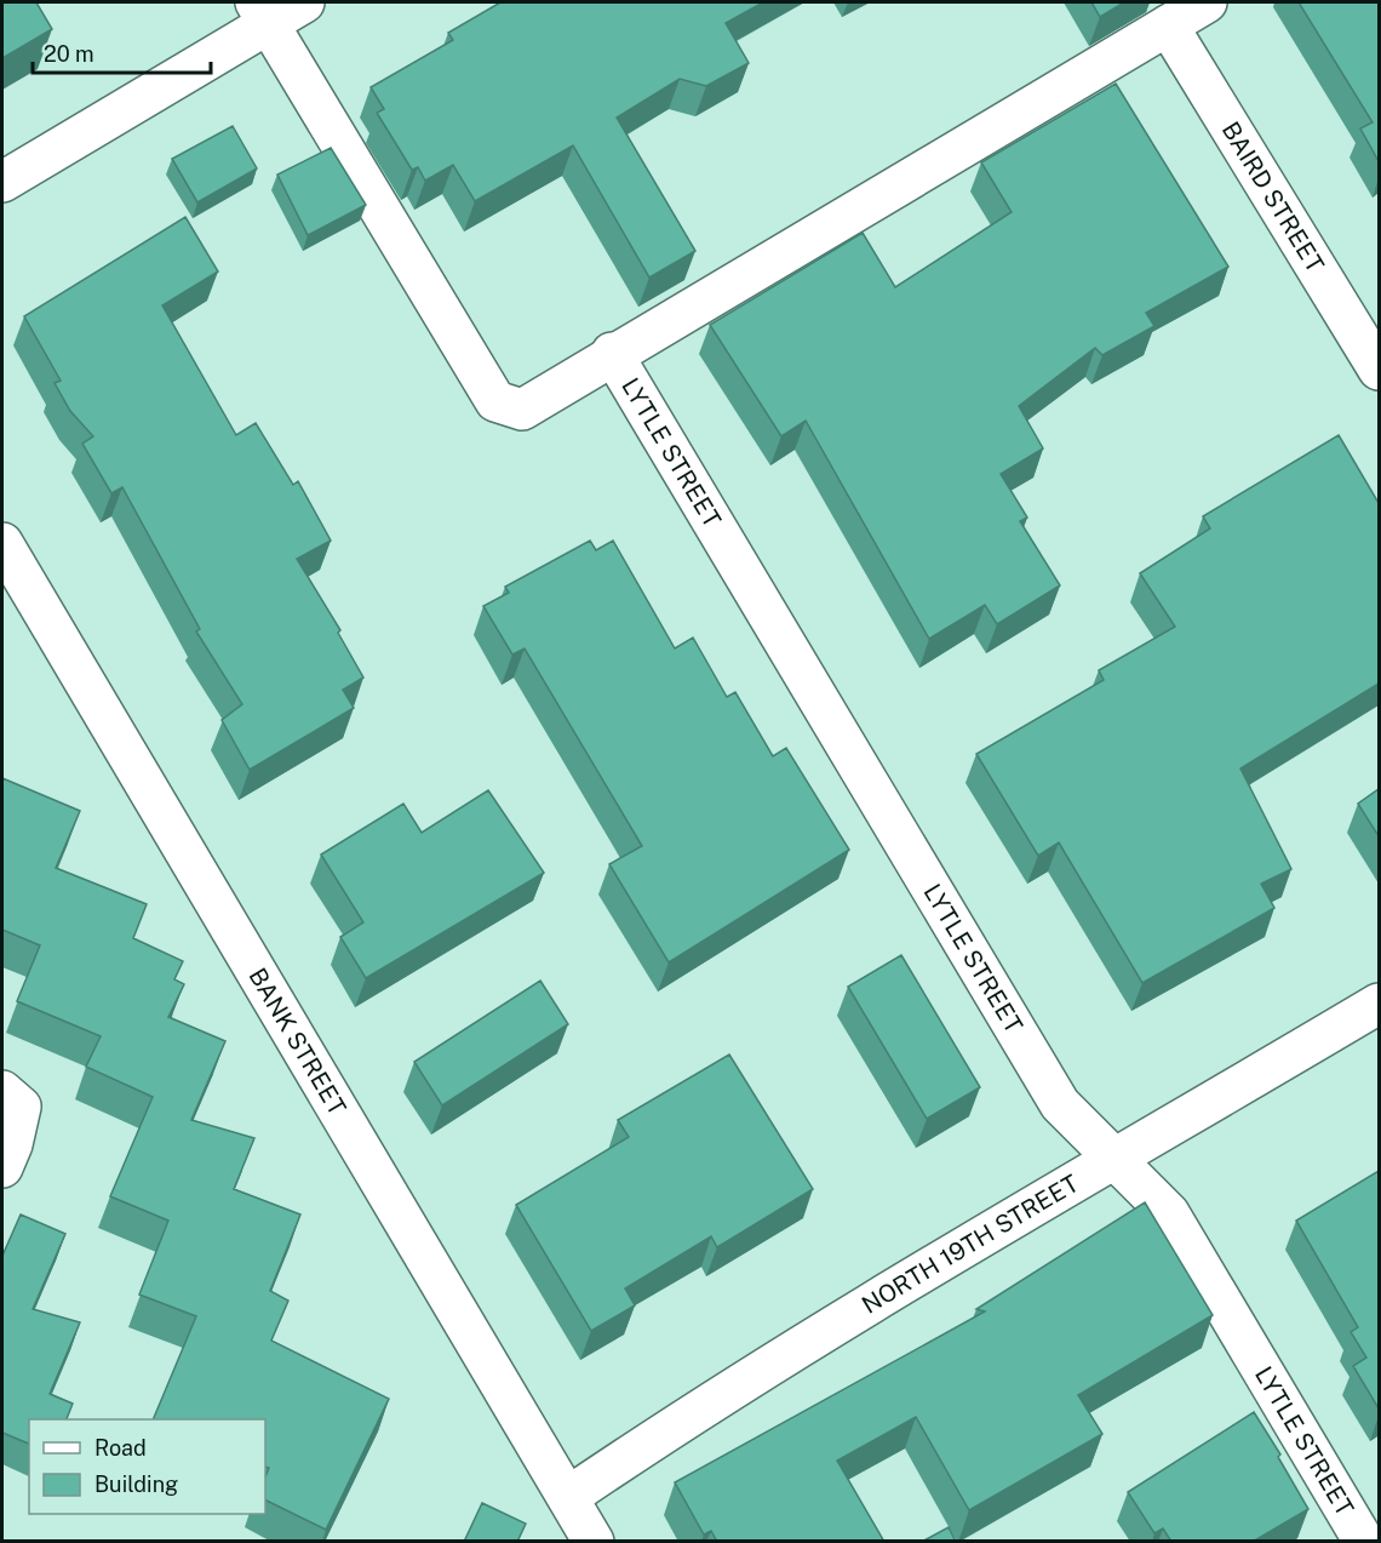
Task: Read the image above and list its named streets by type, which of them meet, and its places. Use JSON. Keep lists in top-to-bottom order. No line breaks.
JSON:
{"streets":{"street":["BAIRD STREET","LYTLE STREET","BANK STREET","NORTH 19TH STREET"]},"crossings":[["LYTLE STREET","NORTH 19TH STREET"],["BANK STREET","NORTH 19TH STREET"]],"legend":["Road","Building"],"scale_bar":"20 m"}
